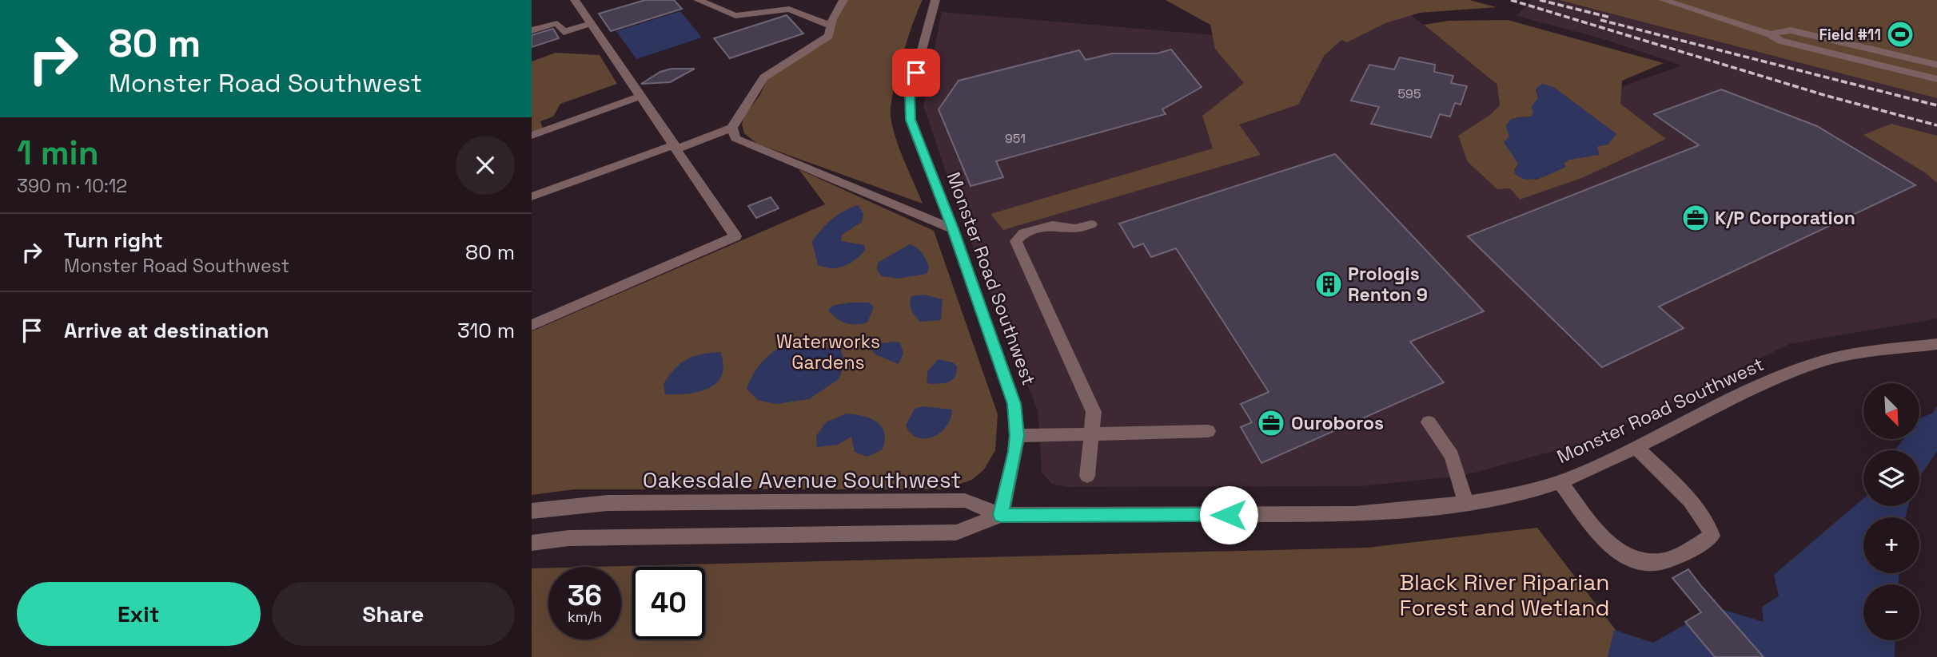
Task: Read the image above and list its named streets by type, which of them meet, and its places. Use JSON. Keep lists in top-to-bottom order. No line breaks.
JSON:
{"streets":{"street":["Monster Road Southwest","Oakesdale Avenue Southwest"]},"crossings":[["Monster Road Southwest","Oakesdale Avenue Southwest"]],"parks":["Waterworks Gardens","Black River Riparian Forest and Wetland"],"places":{"sports":["Field #11"],"office":["K/P Corporation","Ouroboros"],"building":["Prologis Renton 9"]},"house_numbers":["595","951"],"north":"bottom right","page":{"turn":["80 m","Monster Road Southwest"],"heading":["1 min","390 m · 10:12"],"list":[{"name":"Turn right","note":"Monster Road Southwest","value":"80 m"},{"name":"Arrive at destination","value":"310 m"}],"map_buttons":["+","−"],"speed":"36 km/h","limit":"40","buttons":["Exit","Share"]}}
